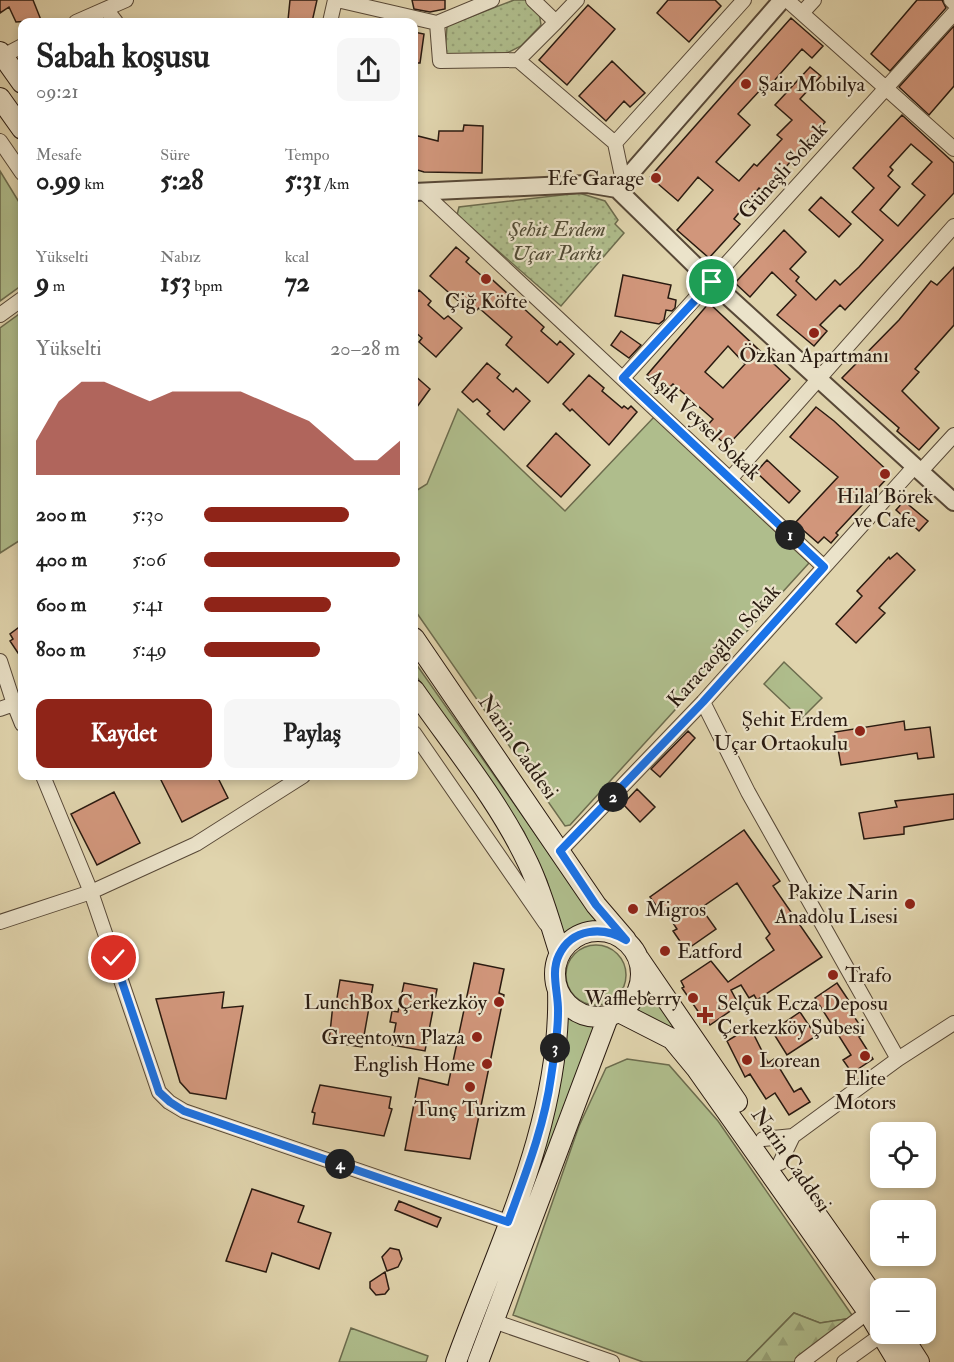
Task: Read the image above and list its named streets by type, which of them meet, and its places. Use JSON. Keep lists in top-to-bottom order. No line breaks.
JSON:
{"streets":{"main road":["Narin Caddesi"],"street":["Güneşli Sokak","Aşık Veysel Sokak","Karacaoğlan Sokak"]},"crossings":[["Güneşli Sokak","Aşık Veysel Sokak"],["Aşık Veysel Sokak","Karacaoğlan Sokak"],["Karacaoğlan Sokak","Narin Caddesi"]],"parks":["Şehit Erdem Uçar Parkı"],"places":{"other":["Şair Mobilya","Efe Garage","Çiğ Köfte","Özkan Apartmanı","Hilal Börek ve Cafe","Şehit Erdem Uçar Ortaokulu","Pakize Narin Anadolu Lisesi","Migros","Eatford","Trafo","Waffleberry","LunchBox Çerkezköy","Greentown Plaza","Elite Motors","Lorean","English Home","Tunç Turizm"],"health":["Selçuk Ecza Deposu Çerkezköy Şubesi"]},"page":{"heading":["Sabah koşusu","09:21"],"stats":[["Mesafe","0.99 km"],["Süre","5:28"],["Tempo","5:31 /km"],["Yükselti","9 m"],["Nabız","153 bpm"],["kcal","72"]],"chart":["Yükselti","20–28 m"],"list":[{"name":"200 m","note":"5:30"},{"name":"400 m","note":"5:06"},{"name":"600 m","note":"5:41"},{"name":"800 m","note":"5:49"}],"pins":["1","2","3","4"],"buttons":["Kaydet","Paylaş"],"map_buttons":["+","−"]}}
